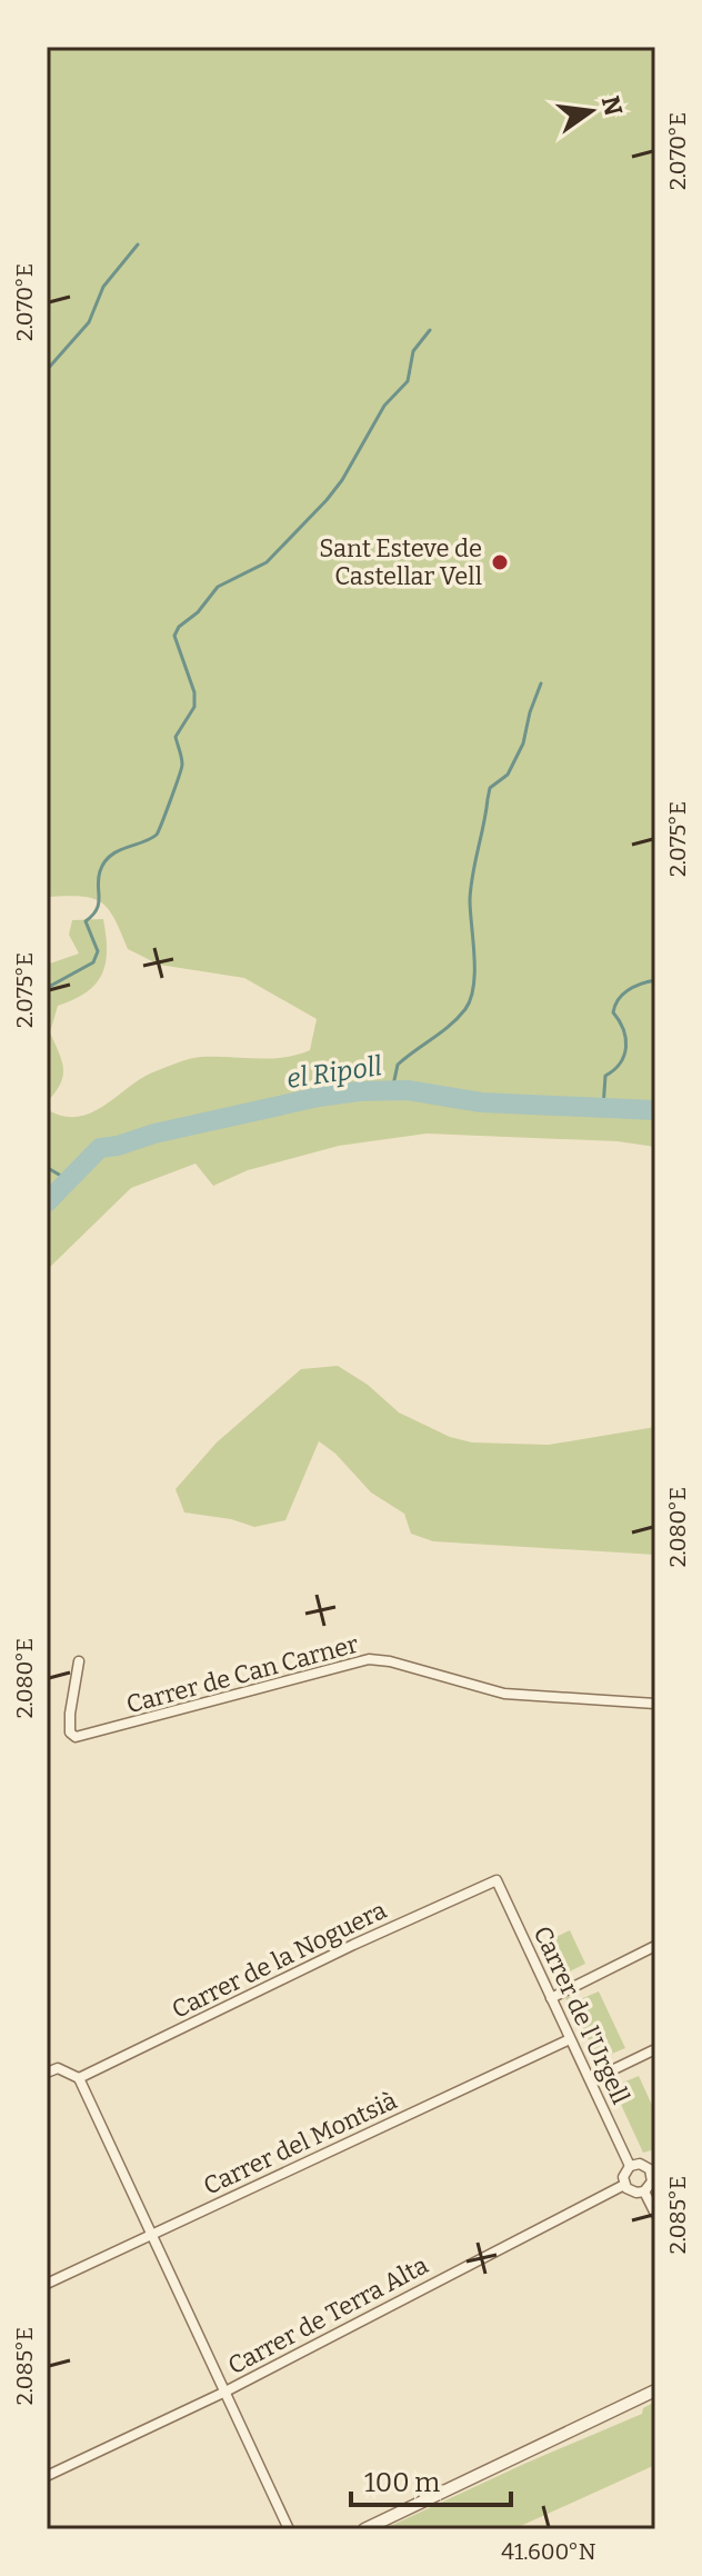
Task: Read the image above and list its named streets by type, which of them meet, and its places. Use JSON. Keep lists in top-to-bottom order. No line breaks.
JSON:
{"streets":{"street":["Carrer de Can Carner","Carrer de la Noguera","Carrer de l'Urgell","Carrer del Montsià","Carrer de Terra Alta"]},"crossings":[["Carrer de la Noguera","Carrer de l'Urgell"],["Carrer de l'Urgell","Carrer del Montsià"],["Carrer de l'Urgell","Carrer de Terra Alta"]],"water":["el Ripoll"],"places":["Sant Esteve de Castellar Vell"],"scale_bar":"100 m","north":"right","coordinates":["2.070°E","2.075°E","2.080°E","2.085°E","41.600°N"]}
